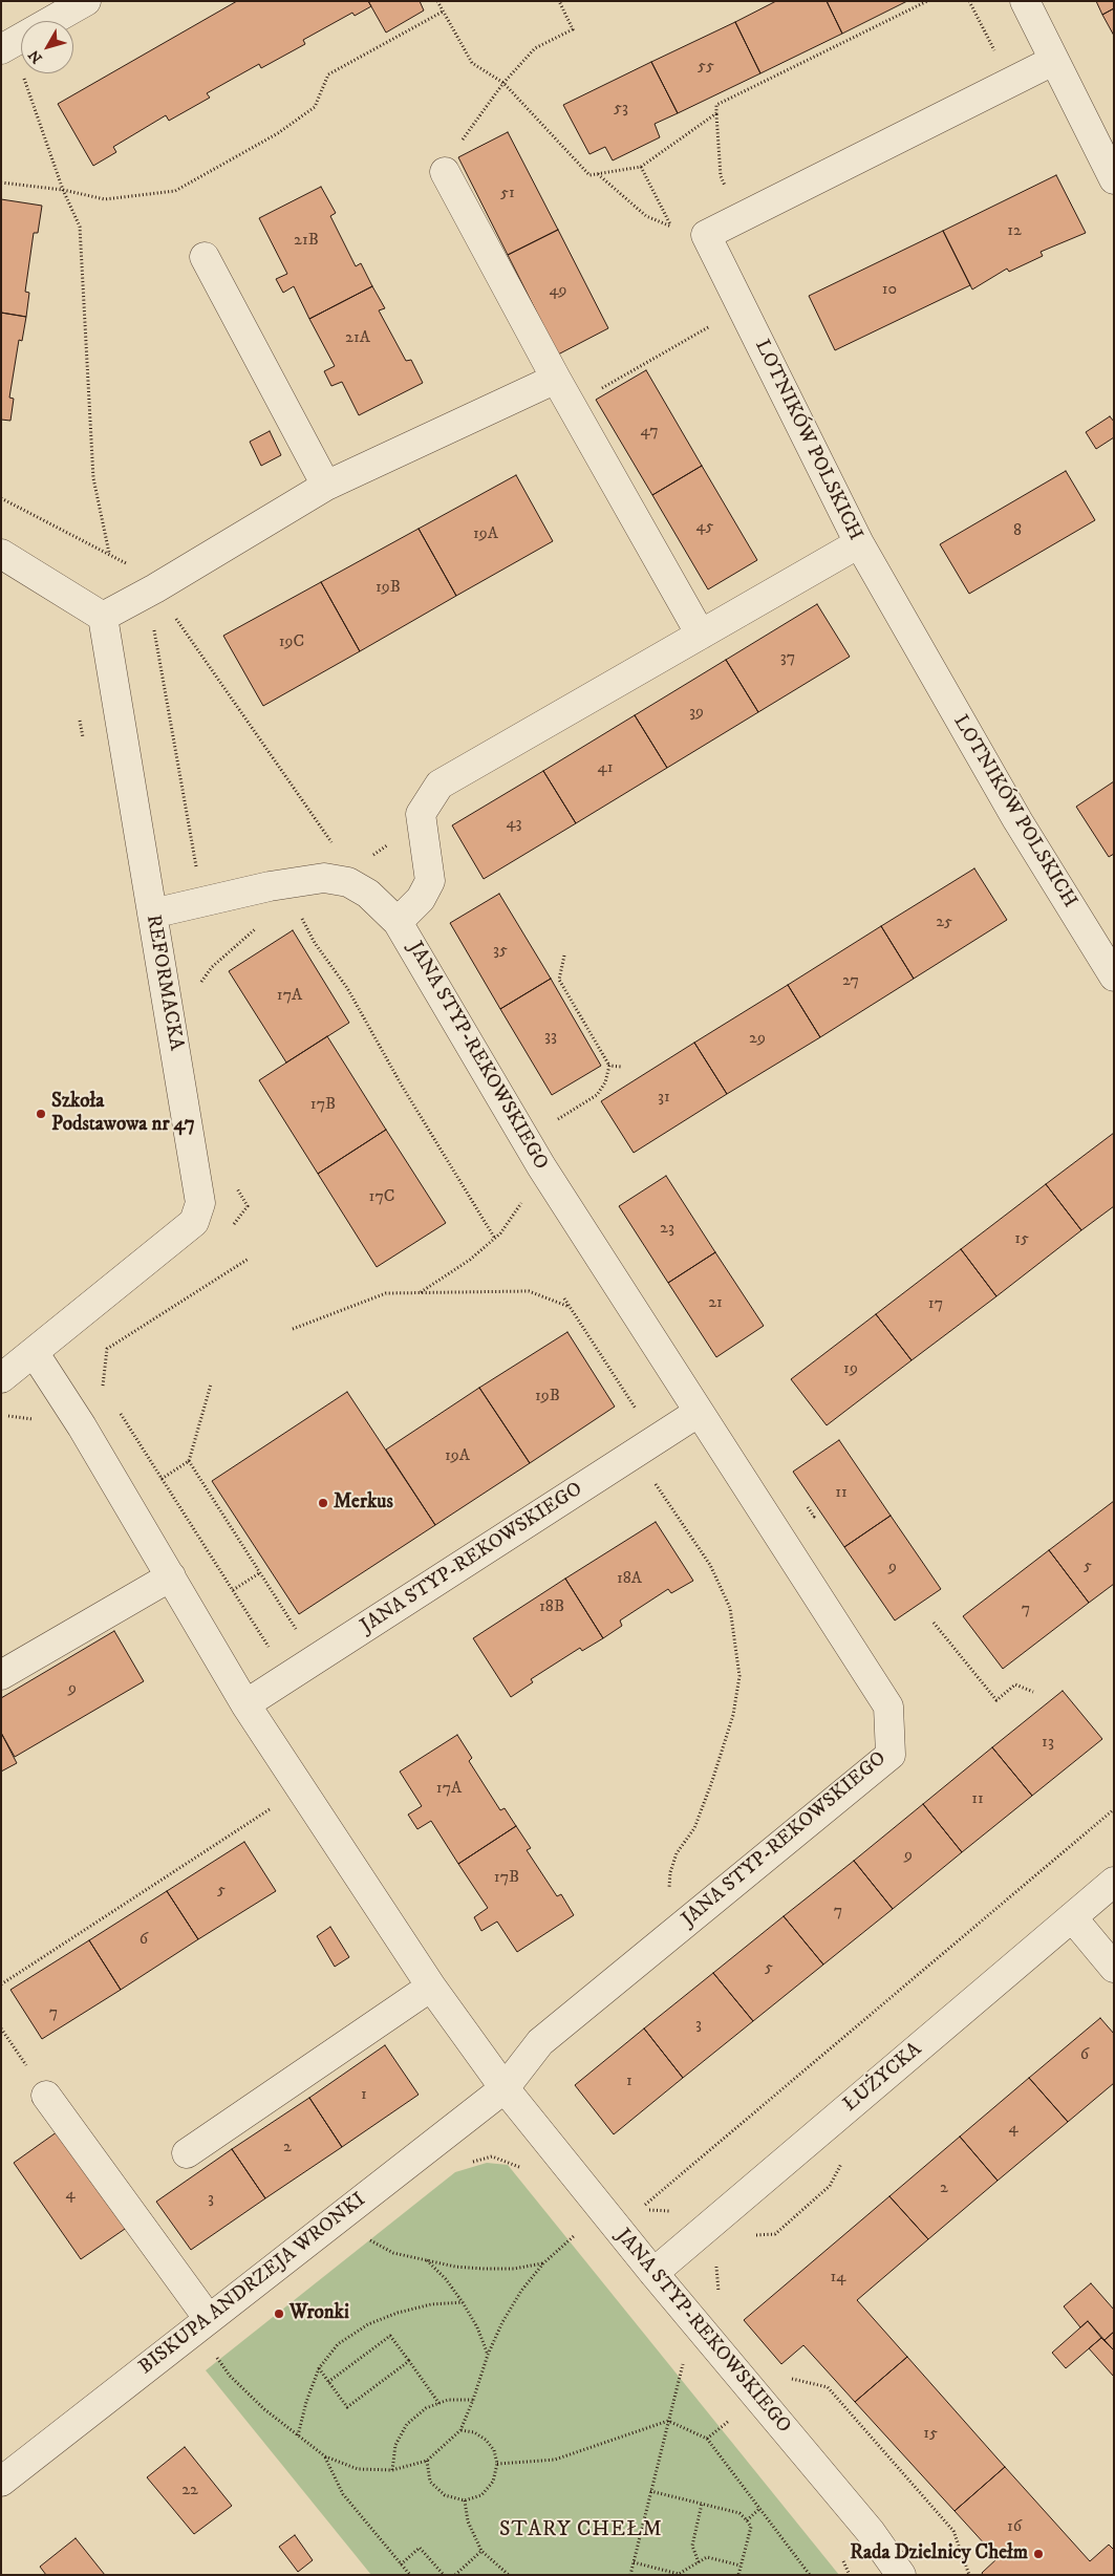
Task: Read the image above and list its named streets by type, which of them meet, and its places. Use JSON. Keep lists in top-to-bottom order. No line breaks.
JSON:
{"streets":{"street":["LOTNIKÓW POLSKICH","REFORMACKA","JANA STYP-REKOWSKIEGO","ŁUŻYCKA","BISKUPA ANDRZEJA WRONKI"]},"crossings":[["REFORMACKA","JANA STYP-REKOWSKIEGO"],["JANA STYP-REKOWSKIEGO","ŁUŻYCKA"],["JANA STYP-REKOWSKIEGO","BISKUPA ANDRZEJA WRONKI"]],"districts":["STARY CHEŁM"],"places":["Szkoła Podstawowa nr 47","Merkus","Wronki","Rada Dzielnicy Chełm"],"house_numbers":["55","53","51","12","21B","10","49","21A","47","45","8","19A","19B","19C","37","39","41","43","25","35","27","17A","33","29","31","17B","17C","23","15","21","17","19","19B","19A","11","5","9","18A","18B","7","9","13","17A","11","9","17B","5","7","6","5","7","3","6","1","1","4","2","2","4","3","14","15","22","16"],"north":"bottom left"}
